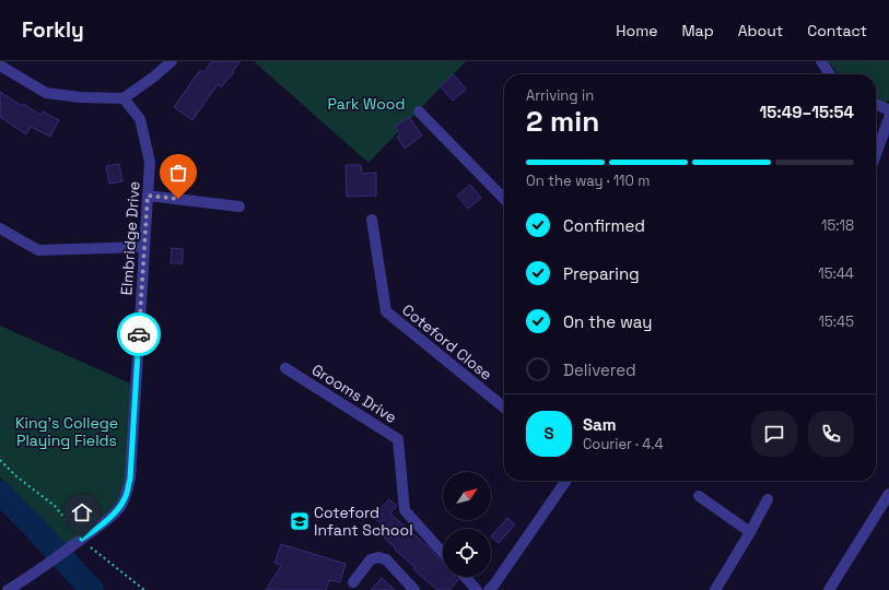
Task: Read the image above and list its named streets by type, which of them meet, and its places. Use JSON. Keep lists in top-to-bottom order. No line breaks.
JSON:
{"streets":{"street":["Elmbridge Drive","Coteford Close","Grooms Drive"]},"parks":["Park Wood","King's College Playing Fields"],"places":{"school or university":["Coteford Infant School"]},"north":"top right","page":{"header":"Forkly","nav":["Home","Map","About","Contact"],"heading":["2 min","Arriving in","15:49–15:54"],"panel":["Sam","Courier · 4.4"],"bar":"On the way · 110 m","list":[["Confirmed","15:18"],["Preparing","15:44"],["On the way","15:45"],"Delivered"],"round":"S"}}
